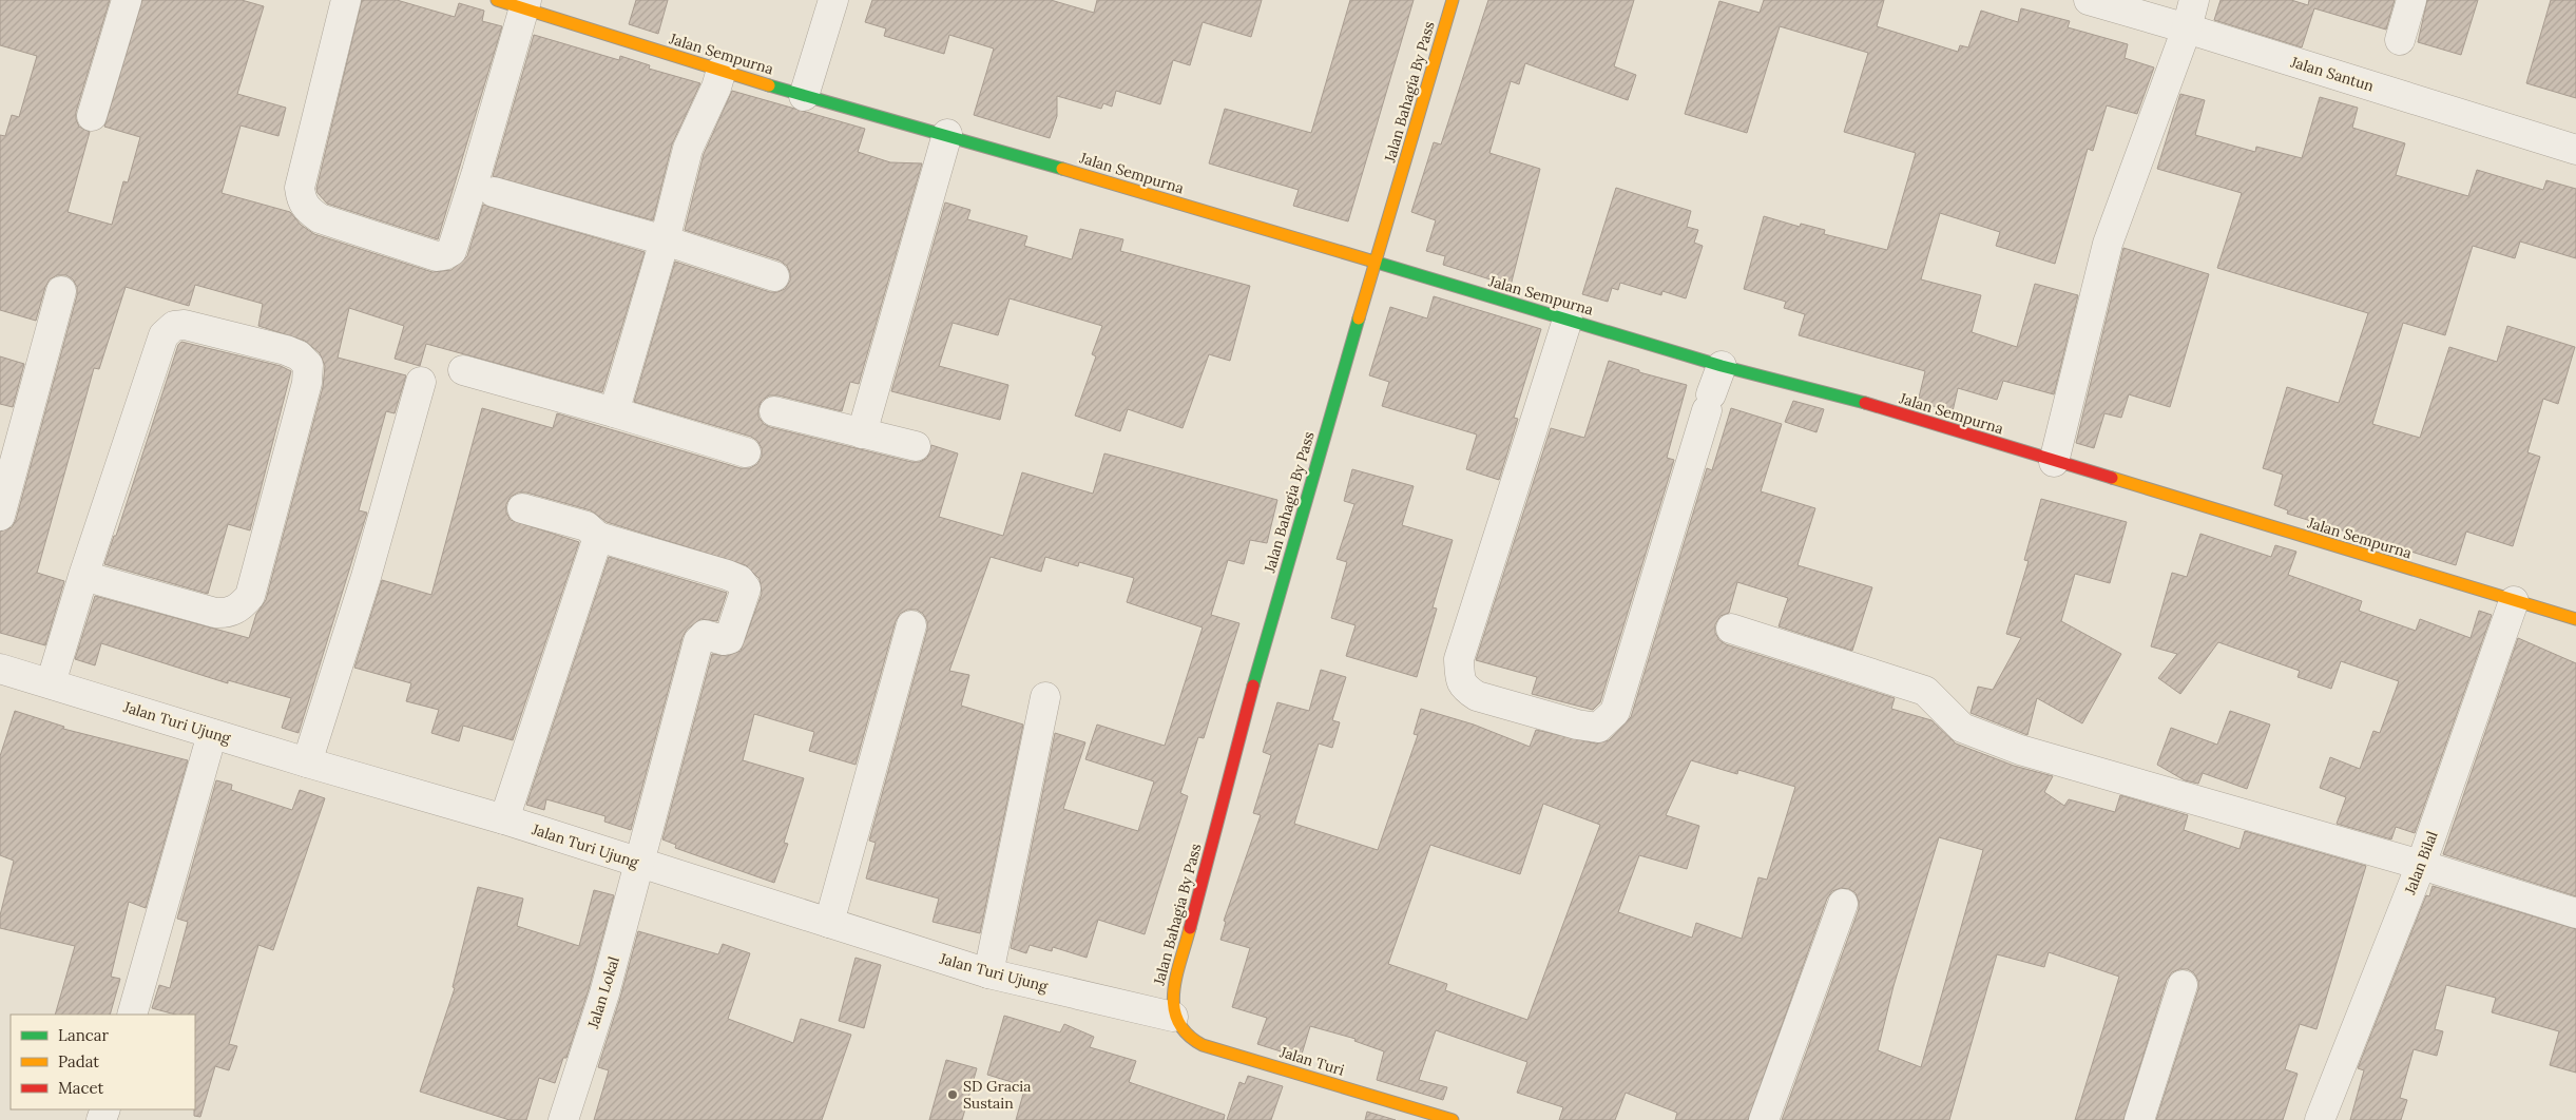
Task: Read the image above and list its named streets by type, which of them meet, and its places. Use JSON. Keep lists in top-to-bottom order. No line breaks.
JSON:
{"streets":{"street":["Jalan Sempurna","Jalan Santun","Jalan Bahagia By Pass","Jalan Turi Ujung","Jalan Bilal","Jalan Lokal","Jalan Turi"]},"crossings":[["Jalan Sempurna","Jalan Bahagia By Pass"],["Jalan Sempurna","Jalan Bilal"],["Jalan Bahagia By Pass","Jalan Turi Ujung"],["Jalan Bahagia By Pass","Jalan Turi"],["Jalan Turi Ujung","Jalan Lokal"],["Jalan Turi Ujung","Jalan Turi"]],"places":["SD Gracia Sustain"],"legend":["Lancar","Padat","Macet"]}
